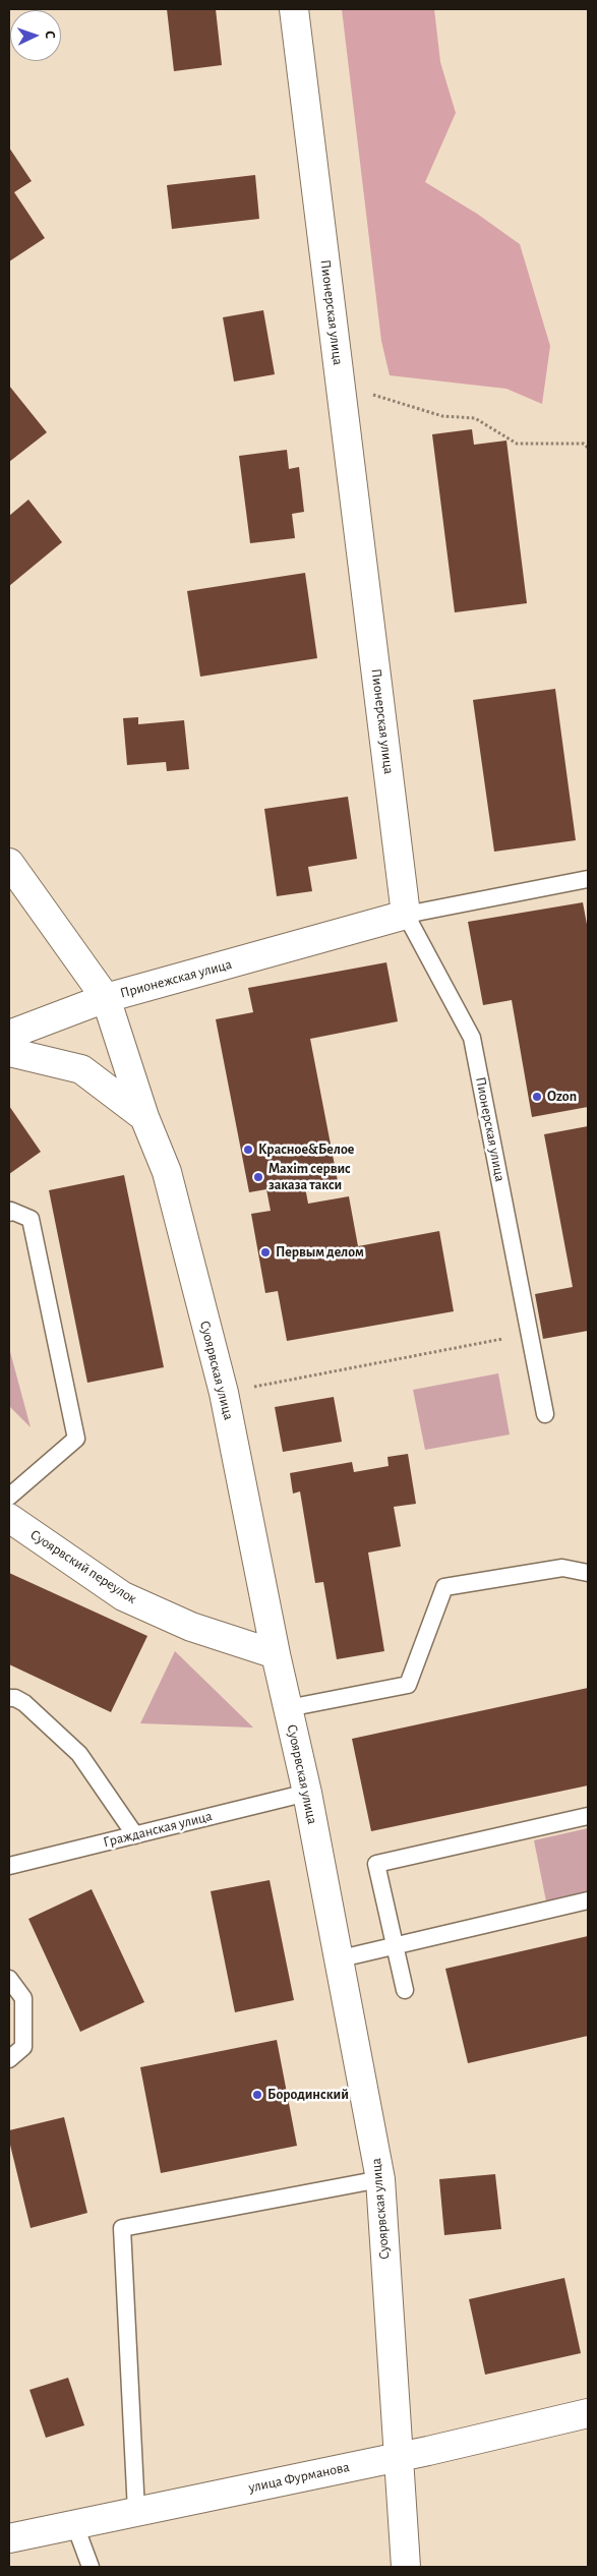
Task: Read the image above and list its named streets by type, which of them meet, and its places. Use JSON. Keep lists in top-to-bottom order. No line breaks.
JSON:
{"streets":{"street":["Пионерская улица","Прионежская улица","Суоярвская улица","Суоярвский переулок","улица Фурманова"],"lane":["Гражданская улица"]},"crossings":[["Пионерская улица","Прионежская улица"],["Прионежская улица","Суоярвская улица"],["Суоярвская улица","Суоярвский переулок"],["Суоярвская улица","Гражданская улица"],["Суоярвская улица","улица Фурманова"]],"places":["Ozon","Красное&Белое","Maxim сервис заказа такси","Первым делом","Бородинский"],"north":"right"}
